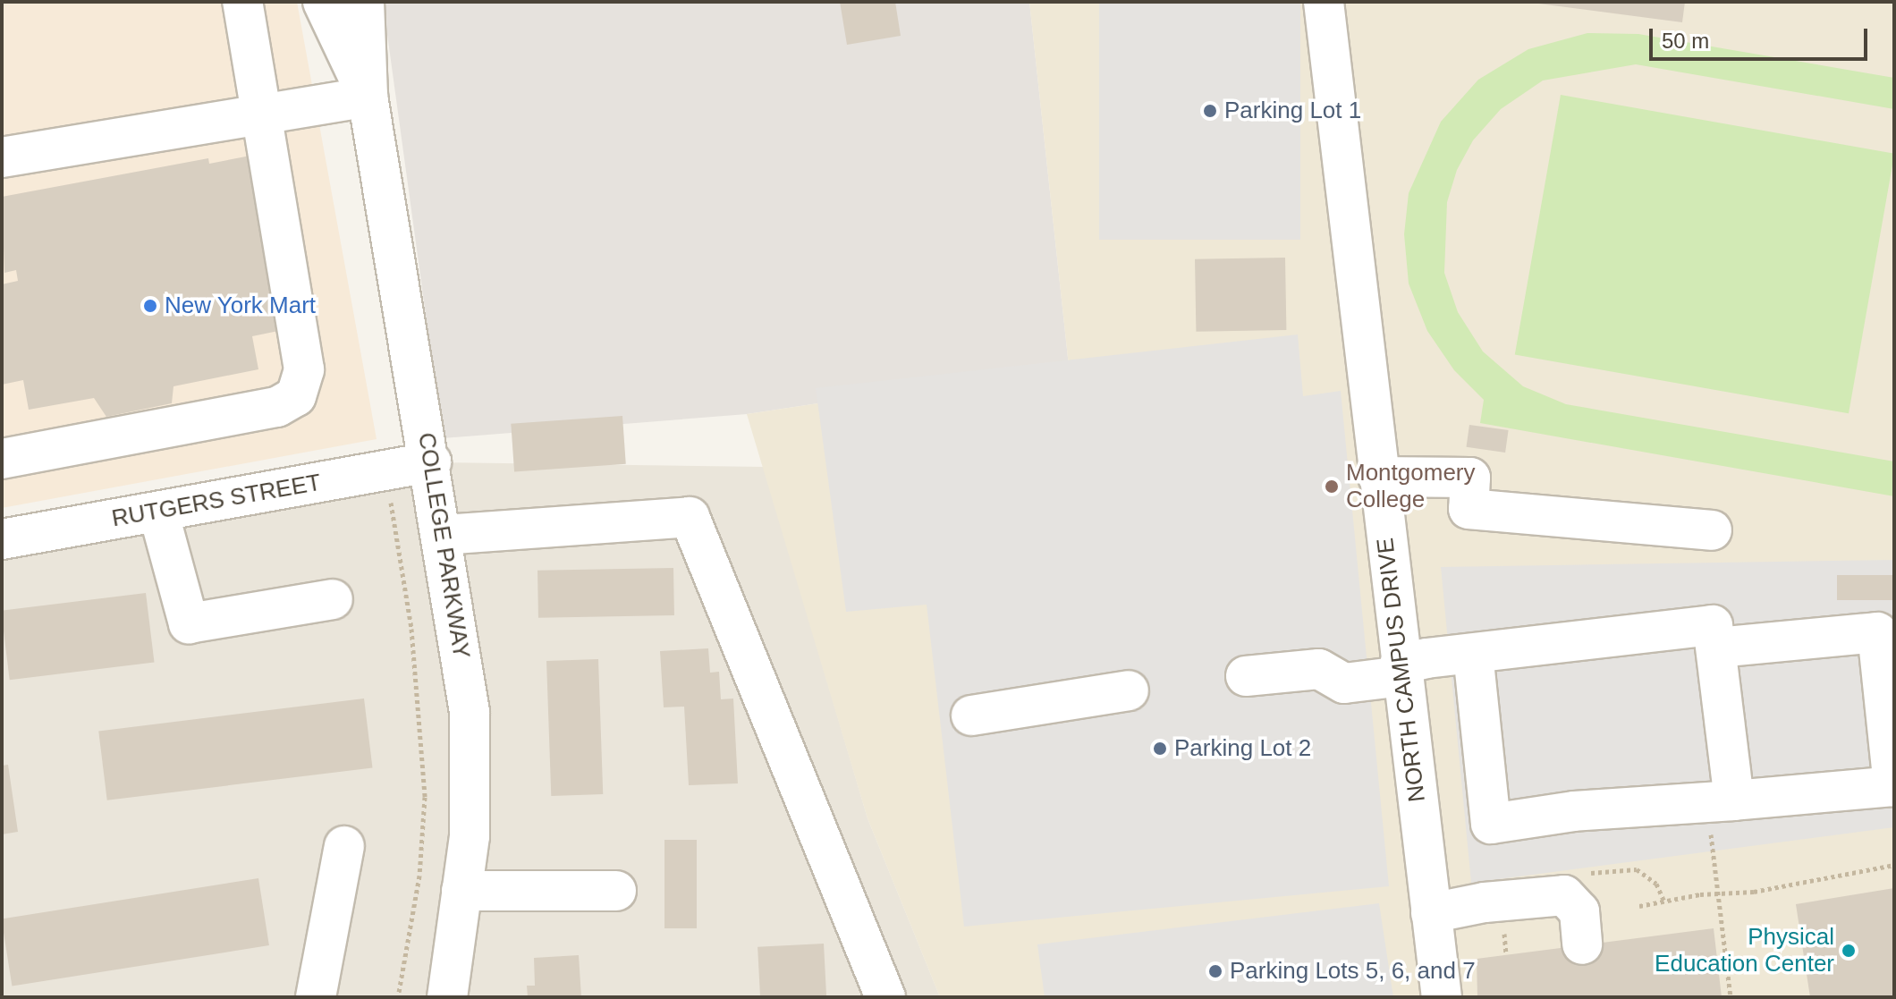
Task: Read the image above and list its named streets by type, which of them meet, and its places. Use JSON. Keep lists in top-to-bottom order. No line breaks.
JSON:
{"streets":{"street":["RUTGERS STREET","COLLEGE PARKWAY","NORTH CAMPUS DRIVE"]},"crossings":[["RUTGERS STREET","COLLEGE PARKWAY"]],"places":["Parking Lot 1","New York Mart","Montgomery College","Parking Lot 2","Physical Education Center","Parking Lots 5, 6, and 7"],"scale_bar":"50 m"}
